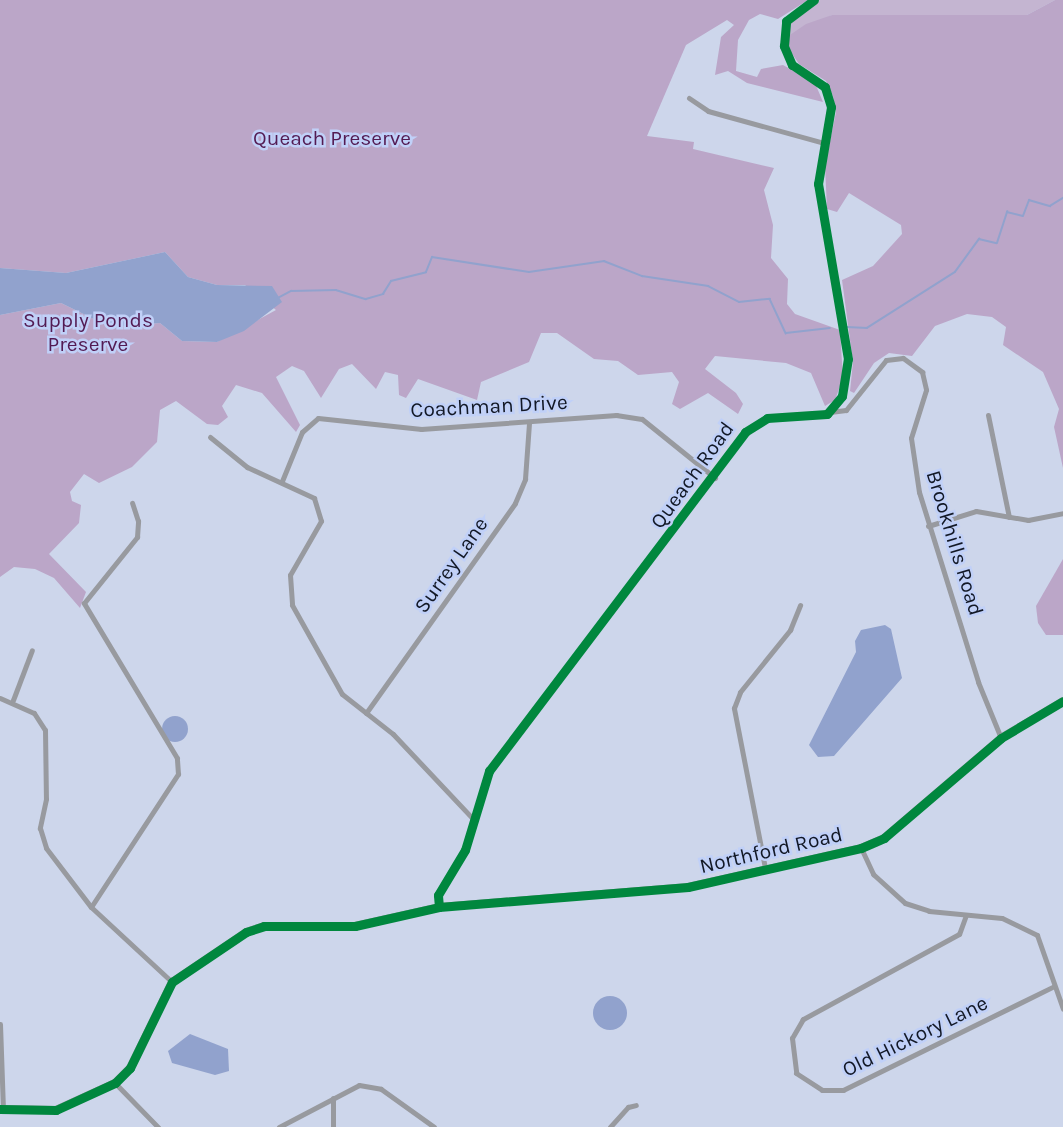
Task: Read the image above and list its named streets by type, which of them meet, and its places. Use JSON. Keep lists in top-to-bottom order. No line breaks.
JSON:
{"streets":{"street":["Coachman Drive","Queach Road","Brookhills Road","Surrey Lane","Northford Road","Old Hickory Lane"]},"crossings":[["Coachman Drive","Queach Road"],["Coachman Drive","Surrey Lane"],["Queach Road","Brookhills Road"],["Queach Road","Northford Road"],["Brookhills Road","Northford Road"]],"parks":["Queach Preserve","Supply Ponds Preserve"]}
